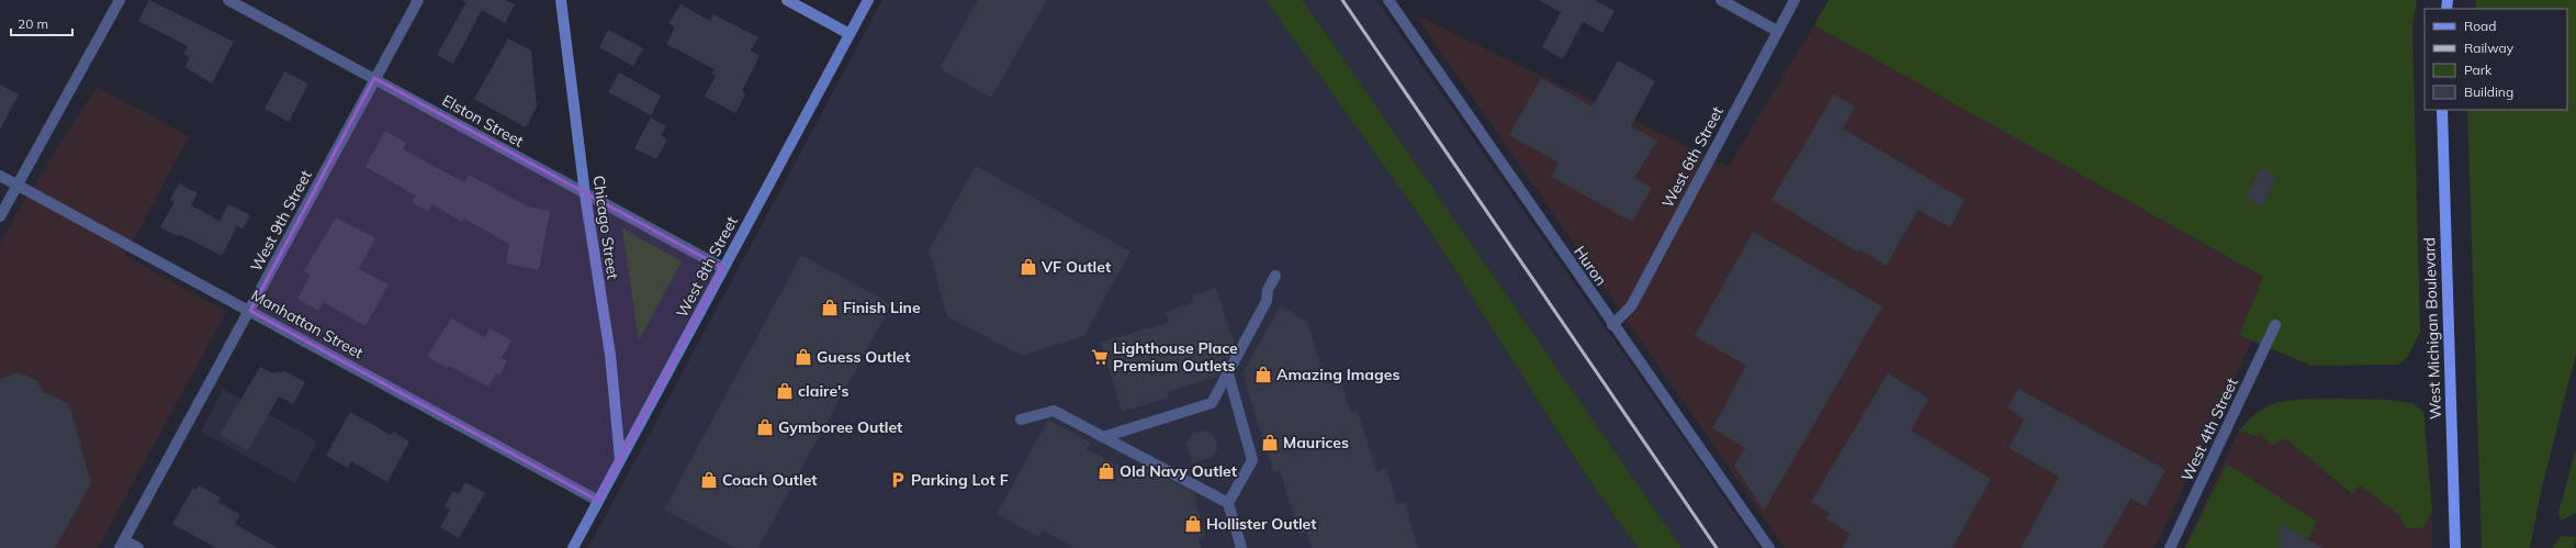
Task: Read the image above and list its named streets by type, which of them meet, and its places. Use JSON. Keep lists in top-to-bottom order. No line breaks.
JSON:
{"streets":{"main road":["West Michigan Boulevard"],"street":["Elston Street","West 6th Street","West 9th Street","Chicago Street","Huron","West 8th Street","Manhattan Street","West 4th Street"]},"crossings":[["Elston Street","West 9th Street"],["Elston Street","Chicago Street"],["Elston Street","West 8th Street"],["West 6th Street","Huron"],["West 9th Street","Manhattan Street"],["Chicago Street","West 8th Street"],["West 8th Street","Manhattan Street"]],"places":{"shop":["VF Outlet","Finish Line","Guess Outlet","Amazing Images","claire's","Gymboree Outlet","Maurices","Old Navy Outlet","Coach Outlet","Hollister Outlet"],"supermarket":["Lighthouse Place Premium Outlets"],"parking":["Parking Lot F"]},"legend":["Road","Railway","Park","Building"],"scale_bar":"20 m"}
